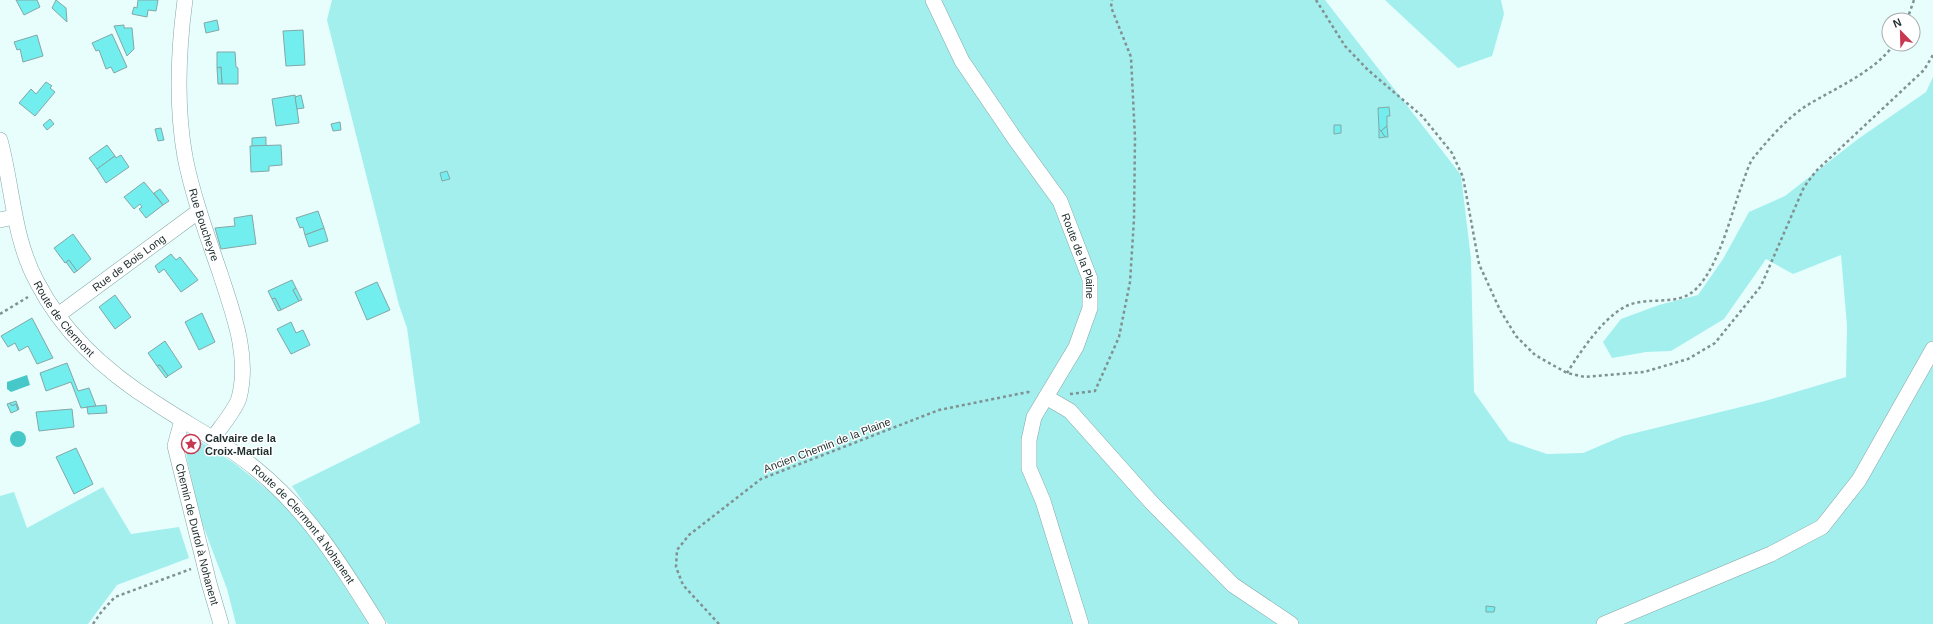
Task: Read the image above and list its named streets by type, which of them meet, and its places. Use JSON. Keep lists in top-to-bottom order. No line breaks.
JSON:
{"streets":{"street":["Rue Boucheyre","Route de la Plaine","Rue de Bois Long","Route de Clermont","Route de Clermont à Nohanent","Chemin de Durtol à Nohanent"],"path":["Ancien Chemin de la Plaine"]},"crossings":[["Rue Boucheyre","Rue de Bois Long"],["Rue Boucheyre","Route de Clermont"],["Rue Boucheyre","Route de Clermont à Nohanent"],["Route de la Plaine","Ancien Chemin de la Plaine"],["Rue de Bois Long","Route de Clermont"],["Route de Clermont","Route de Clermont à Nohanent"],["Route de Clermont","Chemin de Durtol à Nohanent"]],"places":{"place":["Calvaire de la Croix-Martial"]},"north":"top left"}
